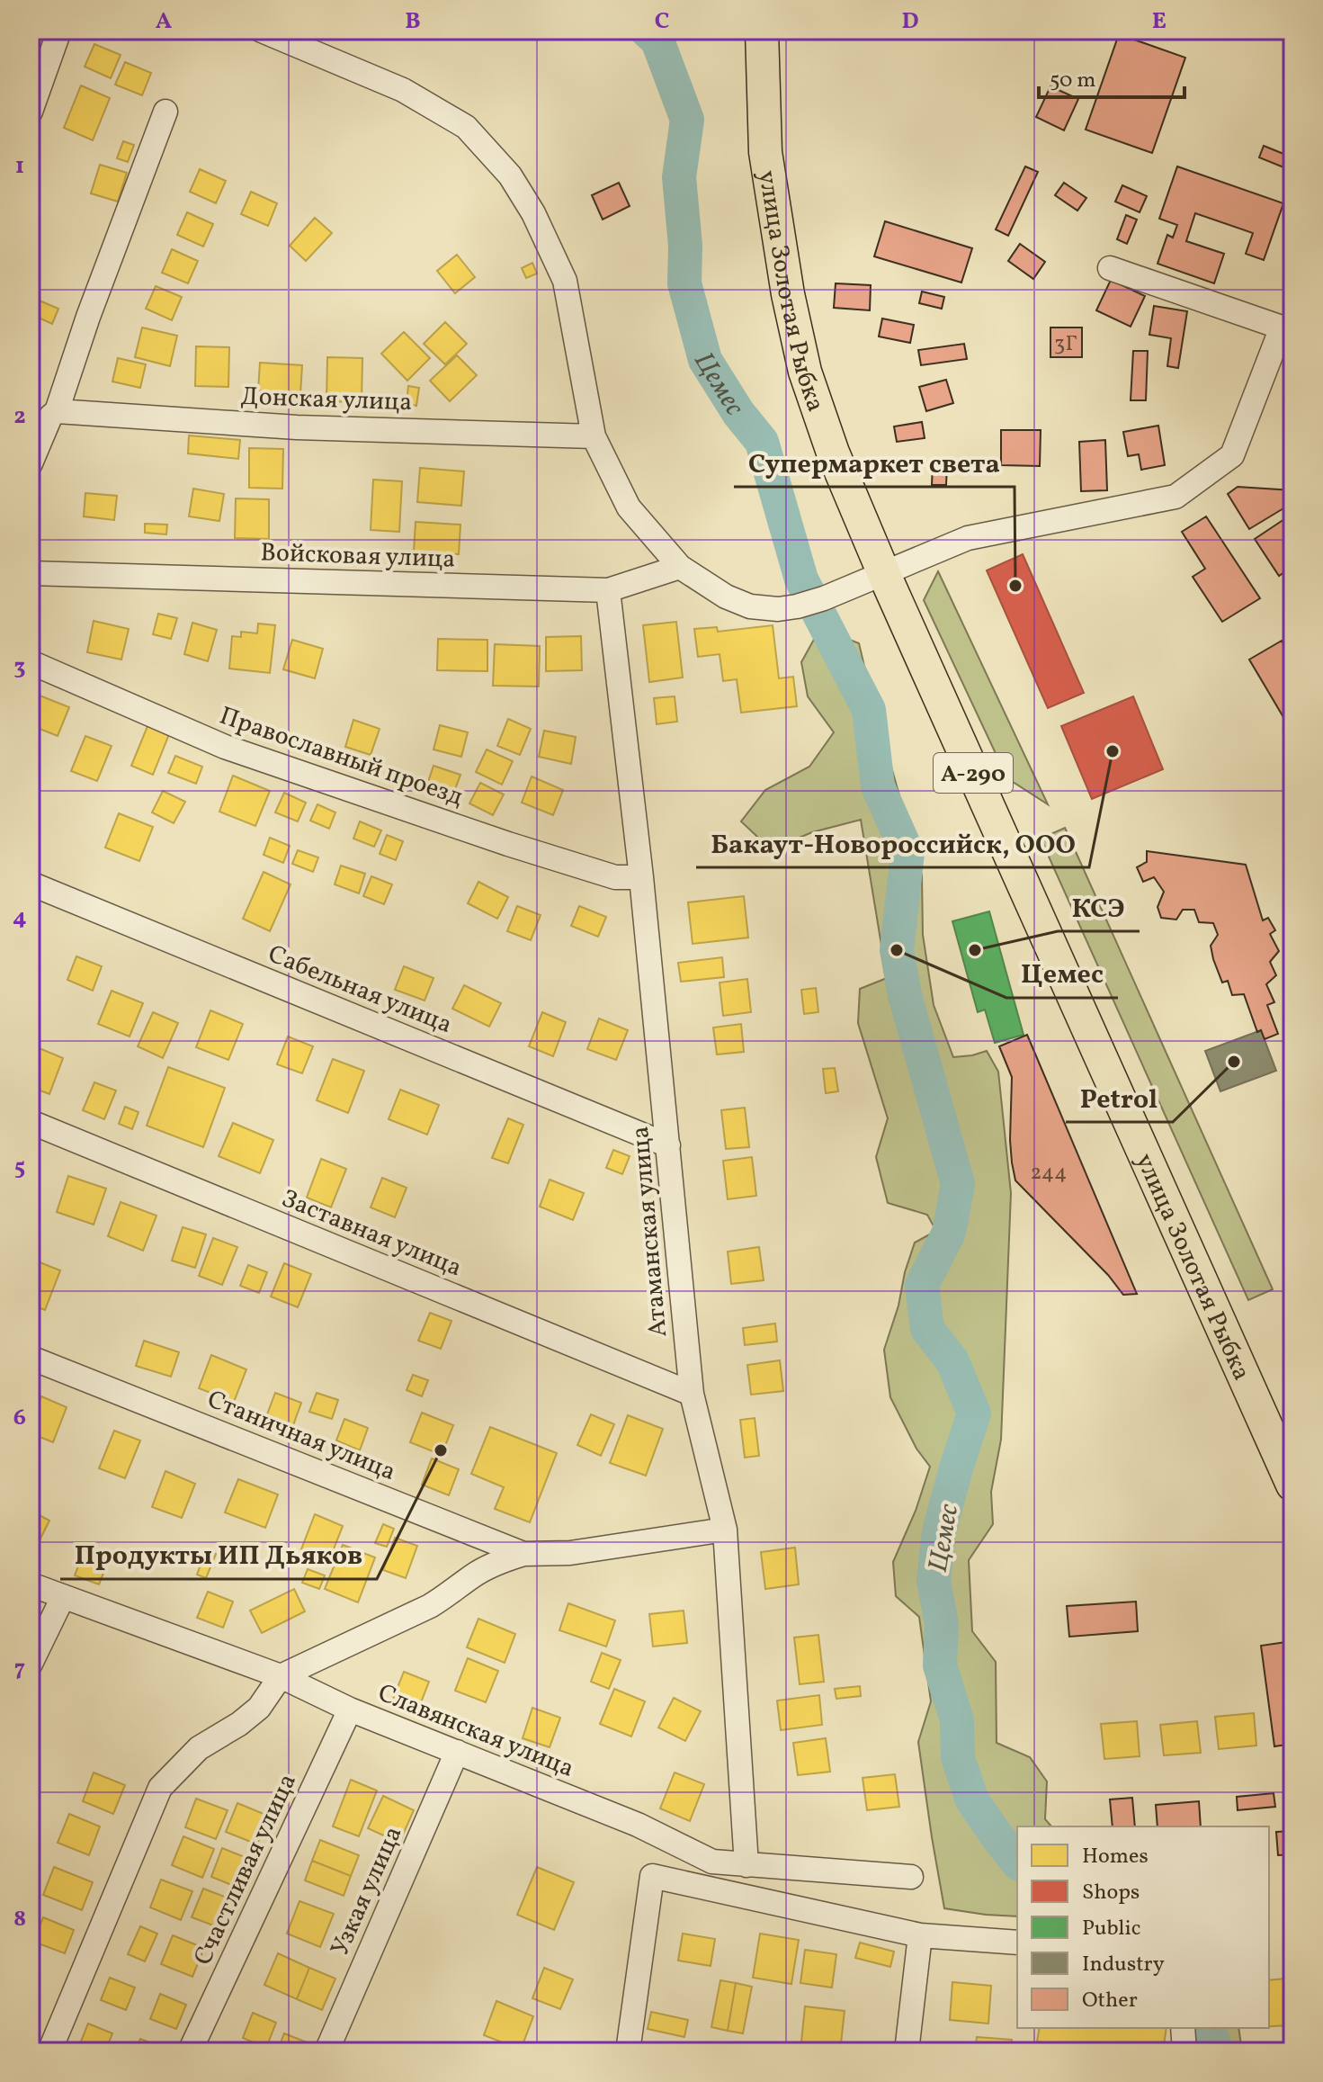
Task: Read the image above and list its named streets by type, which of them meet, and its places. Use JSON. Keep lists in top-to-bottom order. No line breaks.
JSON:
{"streets":{"highway":["улица Золотая Рыбка","А-290"],"street":["Донская улица","Войсковая улица","Православный проезд","Сабельная улица","Заставная улица","Атаманская улица","Станичная улица","Славянская улица","Счастливая улица","Узкая улица"]},"crossings":[["Войсковая улица","Атаманская улица"],["Православный проезд","Атаманская улица"],["Сабельная улица","Атаманская улица"],["Заставная улица","Атаманская улица"],["Атаманская улица","Станичная улица"],["Атаманская улица","Славянская улица"],["Славянская улица","Счастливая улица"],["Славянская улица","Узкая улица"]],"water":["Цемес"],"places":["Супермаркет света","Бакаут-Новороссийск, ООО","Цемес","КСЭ","Petrol","Продукты ИП Дьяков"],"house_numbers":["3Г","244"],"legend":["Homes","Shops","Public","Industry","Other"],"scale_bar":"50 m","grid":{"columns":["A","B","C","D","E"],"rows":["1","2","3","4","5","6","7","8"]}}
